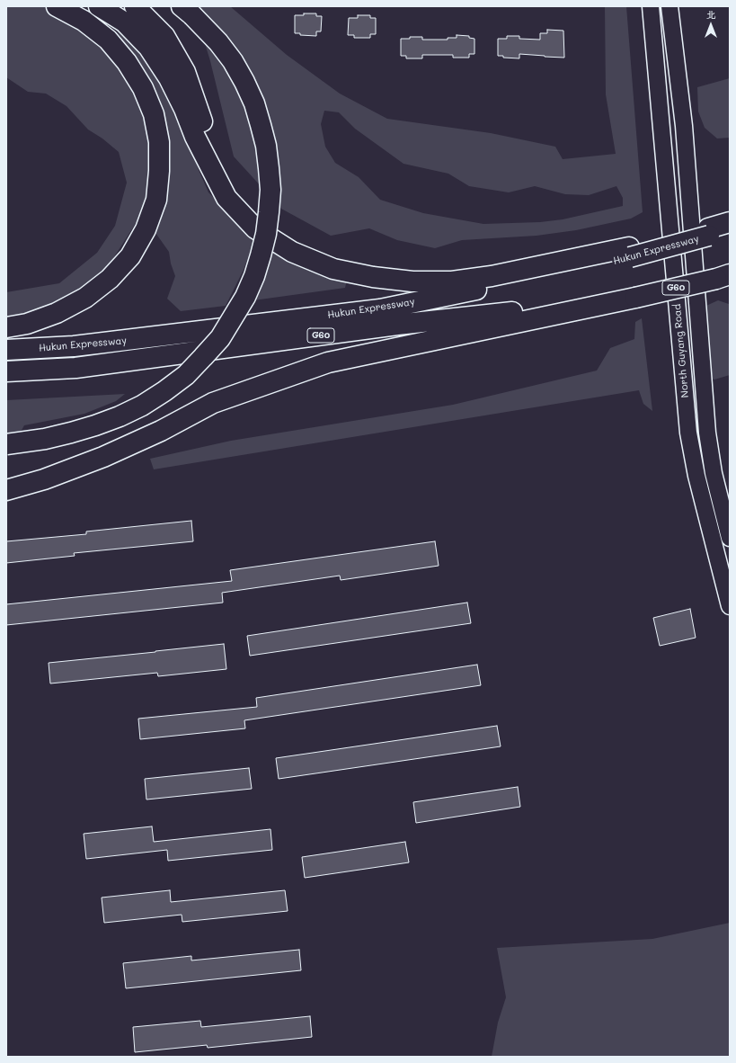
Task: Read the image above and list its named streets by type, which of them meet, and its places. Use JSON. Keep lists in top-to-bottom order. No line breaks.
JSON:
{"streets":{"highway":["Hukun Expressway","G60"],"main road":["North Guyang Road"]},"north":"top"}
